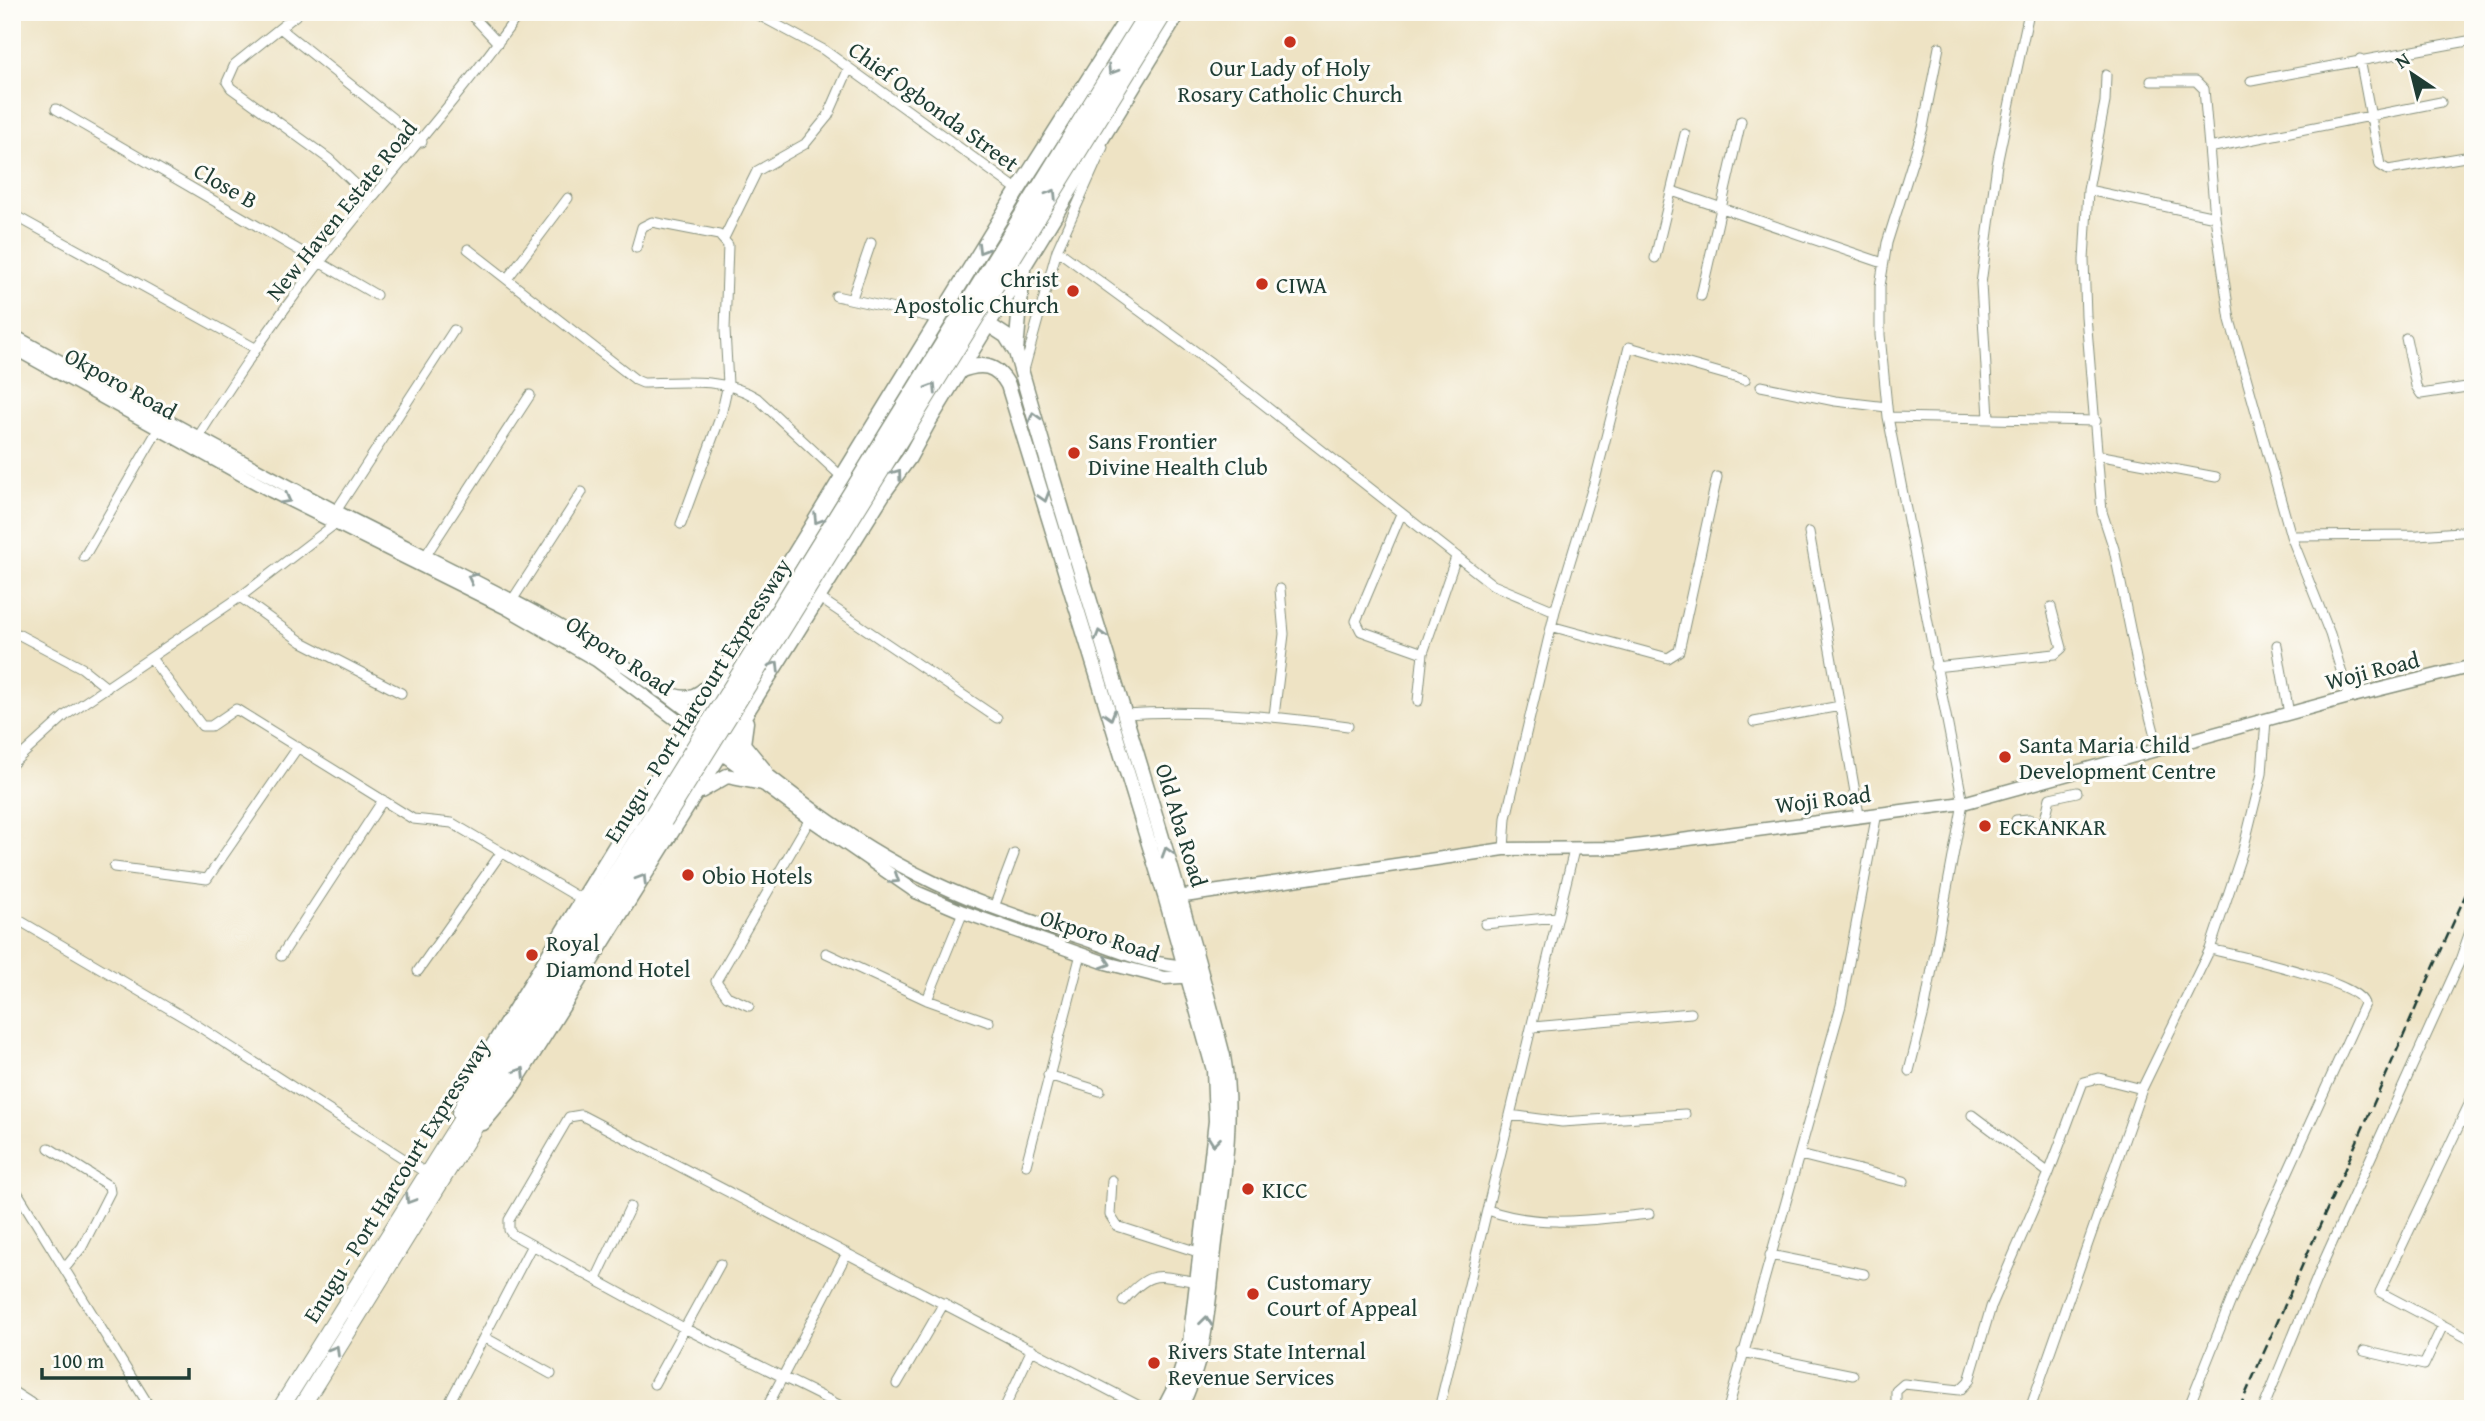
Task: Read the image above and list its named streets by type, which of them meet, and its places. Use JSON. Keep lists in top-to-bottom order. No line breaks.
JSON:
{"streets":{"highway":["Enugu - Port Harcourt Expressway"],"main road":["Okporo Road","Woji Road","Old Aba Road"],"street":["Chief Ogbonda Street","Close B","New Haven Estate Road"]},"crossings":[["Close B","New Haven Estate Road"],["New Haven Estate Road","Okporo Road"],["Okporo Road","Old Aba Road"],["Woji Road","Old Aba Road"]],"places":["Our Lady of Holy Rosary Catholic Church","CIWA","Christ Apostolic Church","Sans Frontier Divine Health Club","Santa Maria Child Development Centre","ECKANKAR","Obio Hotels","Royal Diamond Hotel","KICC","Customary Court of Appeal","Rivers State Internal Revenue Services"],"scale_bar":"100 m","north":"top left"}
